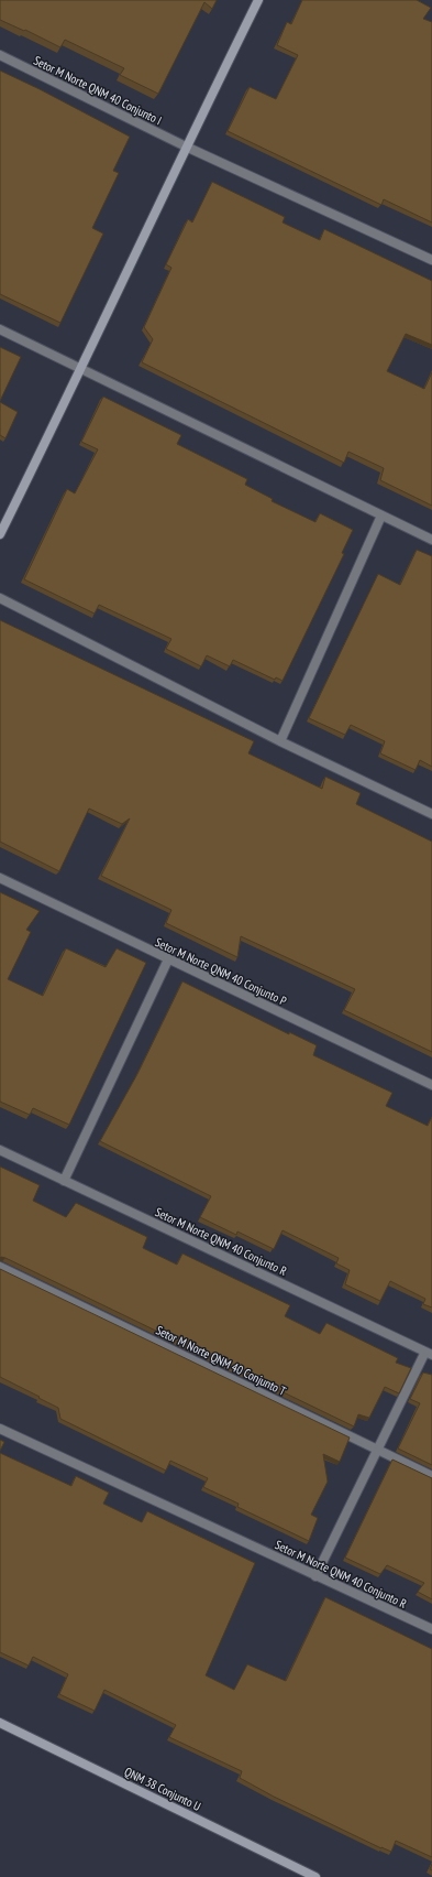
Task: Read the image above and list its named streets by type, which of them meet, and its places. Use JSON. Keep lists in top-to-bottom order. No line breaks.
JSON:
{"streets":{"street":["Setor M Norte QNM 40 Conjunto I","Setor M Norte QNM 40 Conjunto P","Setor M Norte QNM 40 Conjunto R","Setor M Norte QNM 40 Conjunto T","QNM 38 Conjunto U"]}}
